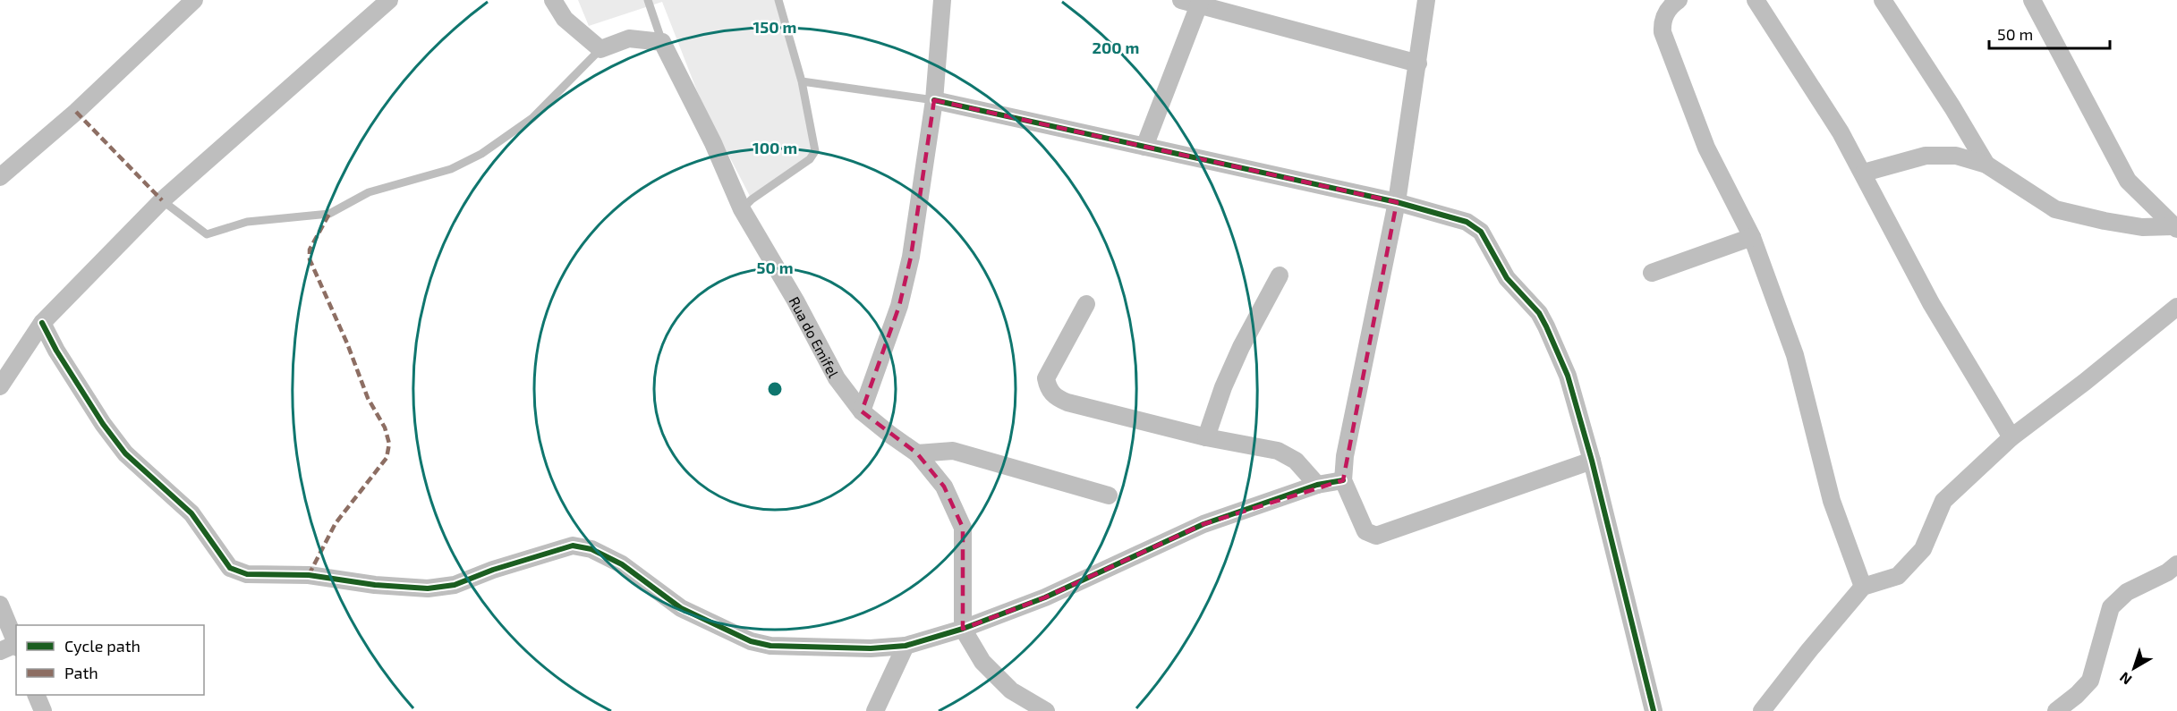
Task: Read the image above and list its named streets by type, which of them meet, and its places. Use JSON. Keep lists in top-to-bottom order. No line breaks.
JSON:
{"streets":{"street":["Rua do Emifel"]},"legend":["Cycle path","Path"],"scale_bar":"50 m","north":"bottom left","rings":["150 m","200 m","100 m","50 m"]}
